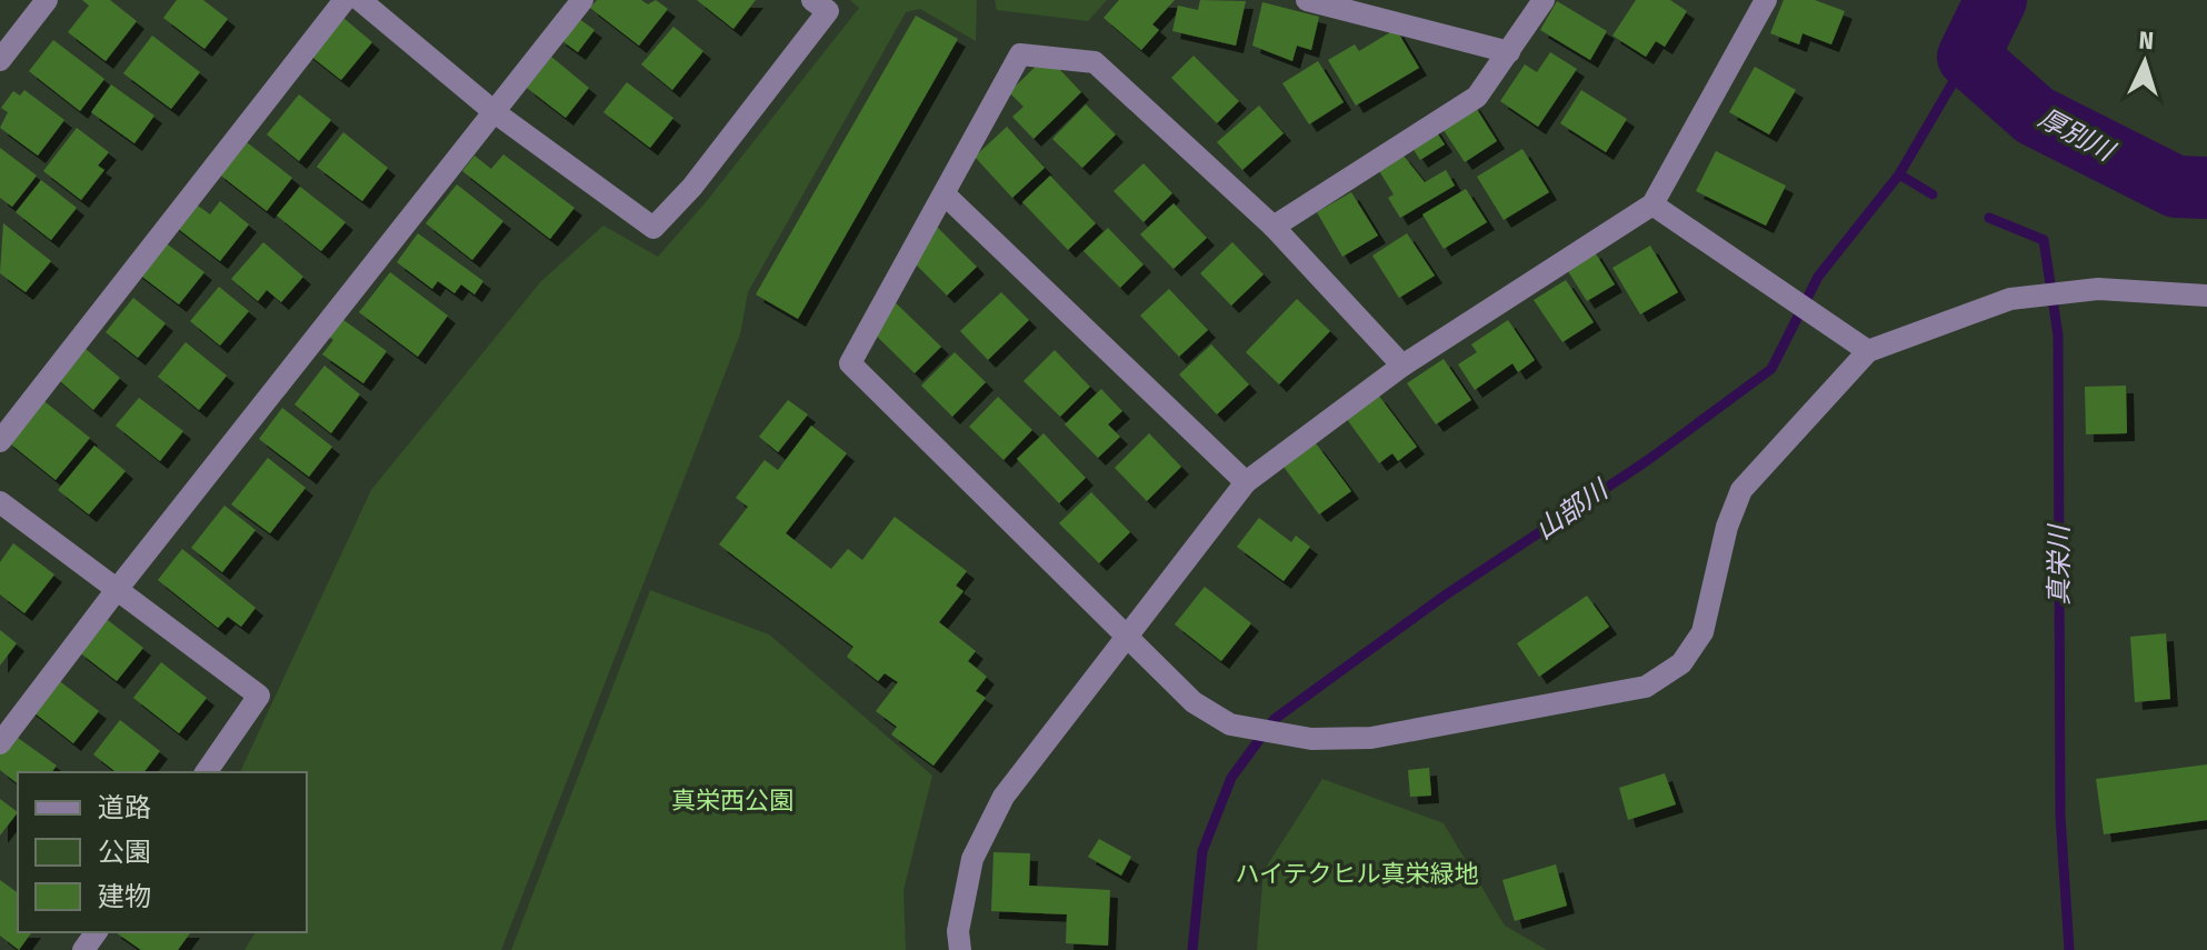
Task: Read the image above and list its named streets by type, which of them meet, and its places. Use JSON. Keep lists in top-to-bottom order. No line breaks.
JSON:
{"water":["厚別川","山部川","真栄川"],"parks":["真栄西公園","ハイテクヒル真栄緑地"],"legend":["道路","公園","建物"],"north":"top"}
